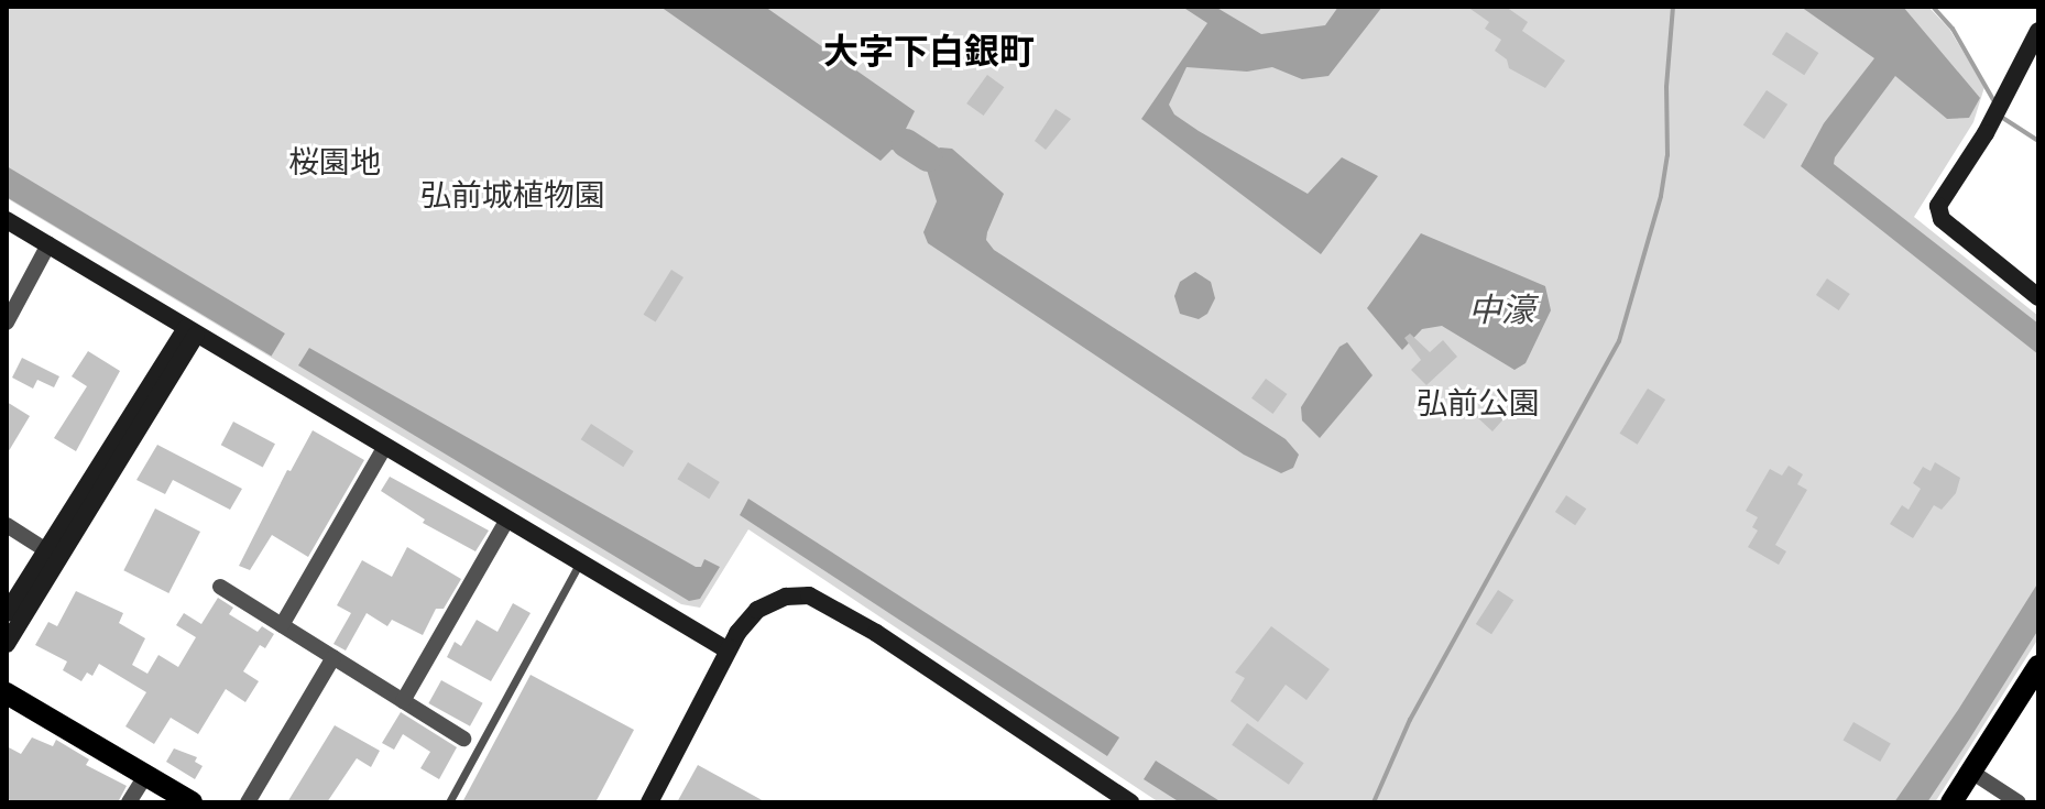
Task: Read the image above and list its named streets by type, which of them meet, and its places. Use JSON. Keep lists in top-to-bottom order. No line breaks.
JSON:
{"districts":["大字下白銀町"],"water":["中濠"],"parks":["桜園地","弘前城植物園","弘前公園"]}
